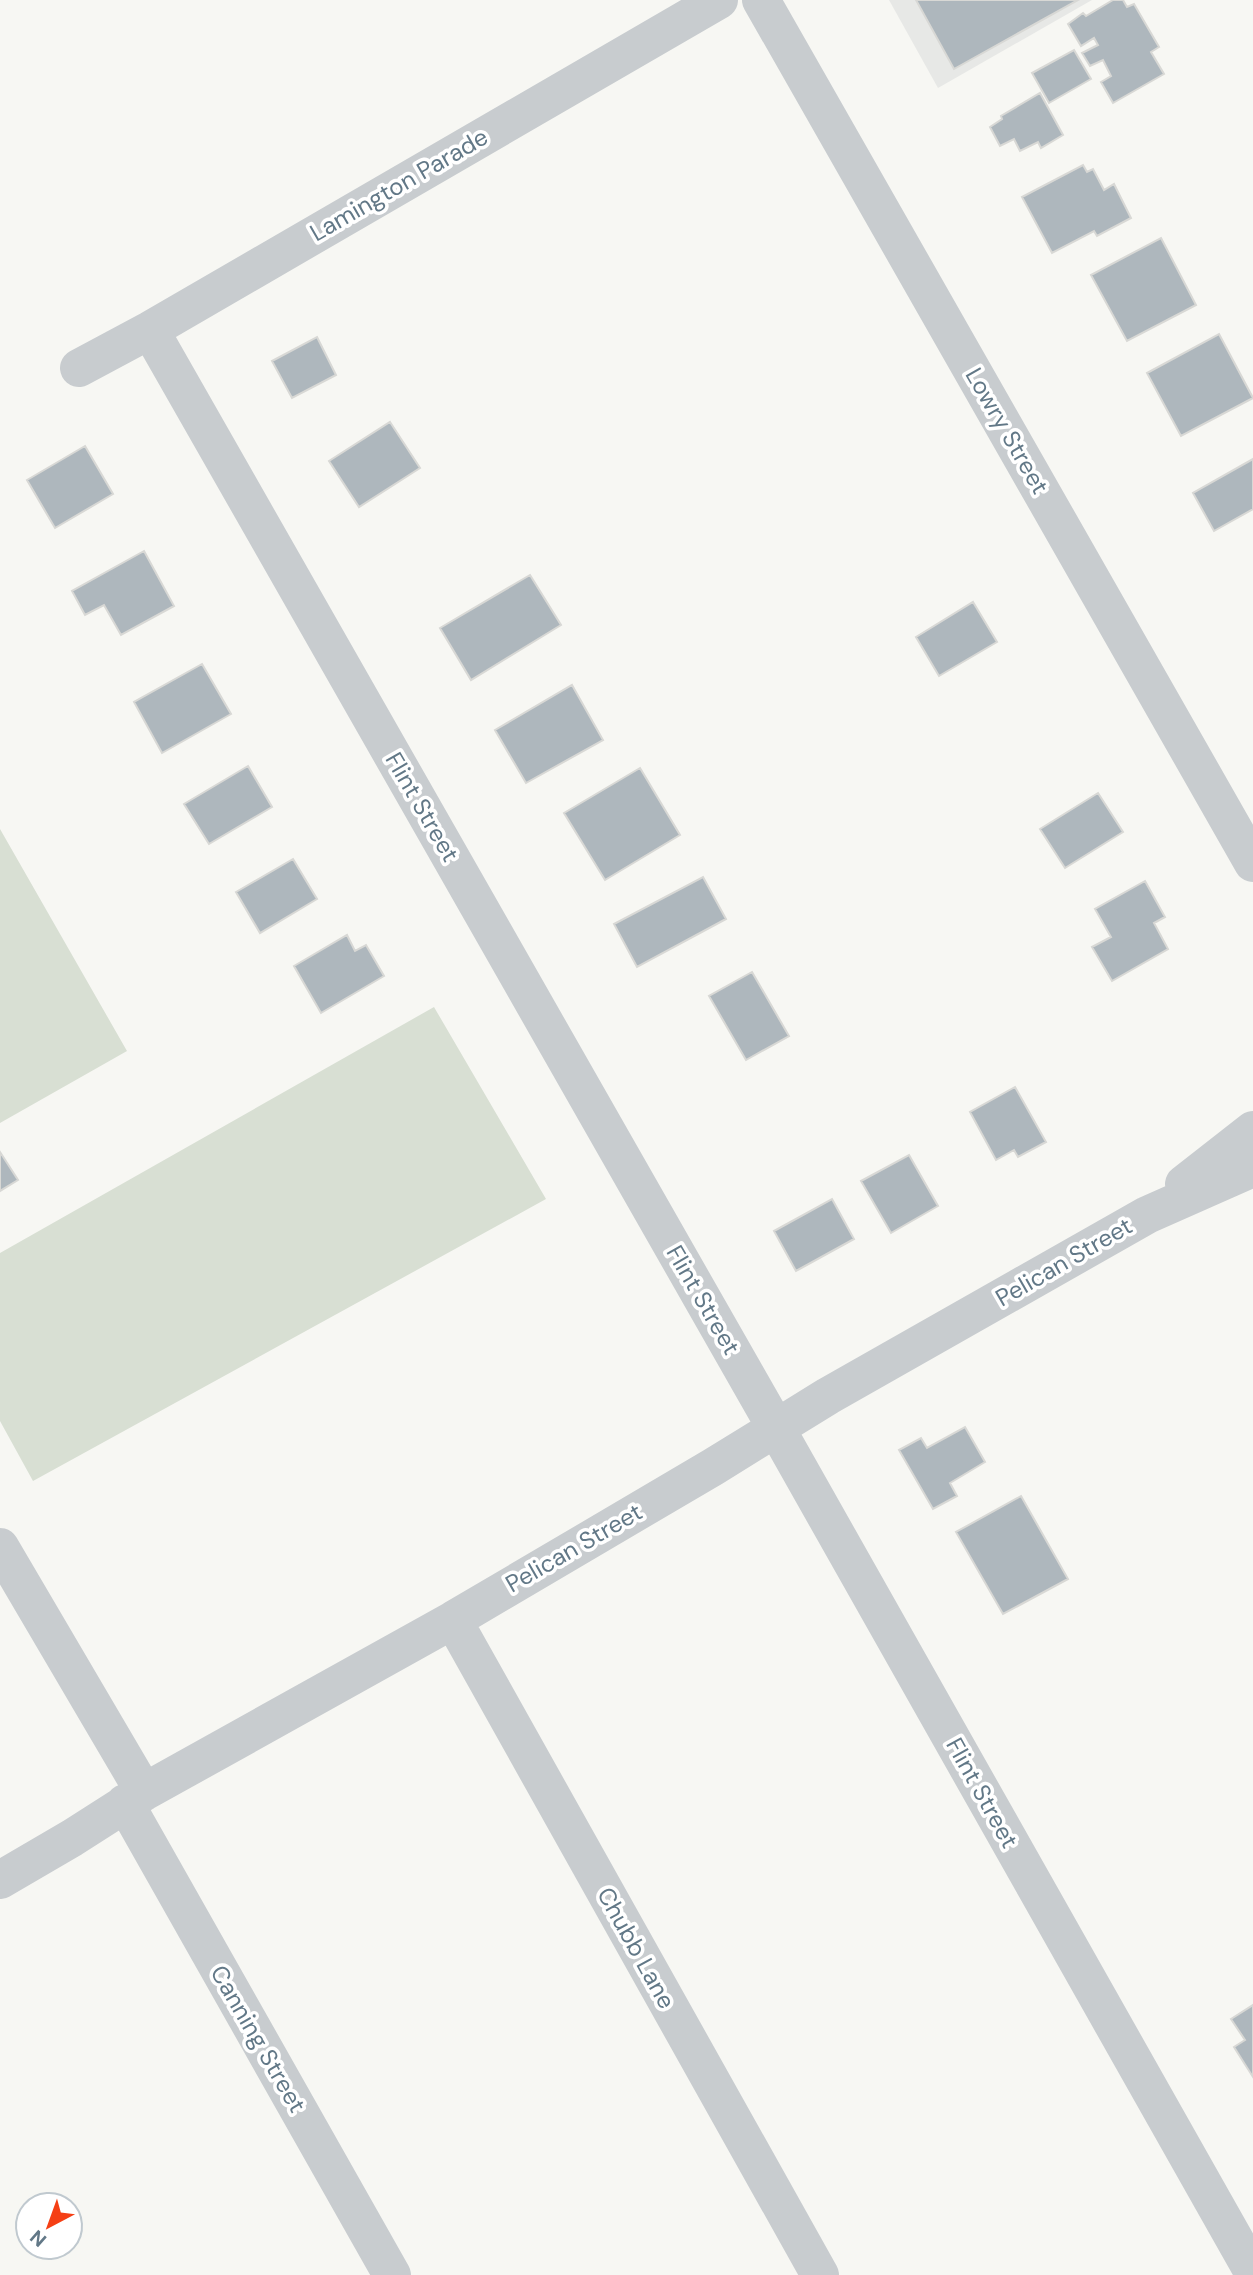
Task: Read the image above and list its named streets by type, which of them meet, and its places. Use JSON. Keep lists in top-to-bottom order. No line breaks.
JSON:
{"streets":{"street":["Lamington Parade","Lowry Street","Flint Street","Pelican Street","Chubb Lane","Canning Street"]},"crossings":[["Lamington Parade","Flint Street"],["Flint Street","Pelican Street"],["Pelican Street","Chubb Lane"],["Pelican Street","Canning Street"]],"north":"bottom left"}
